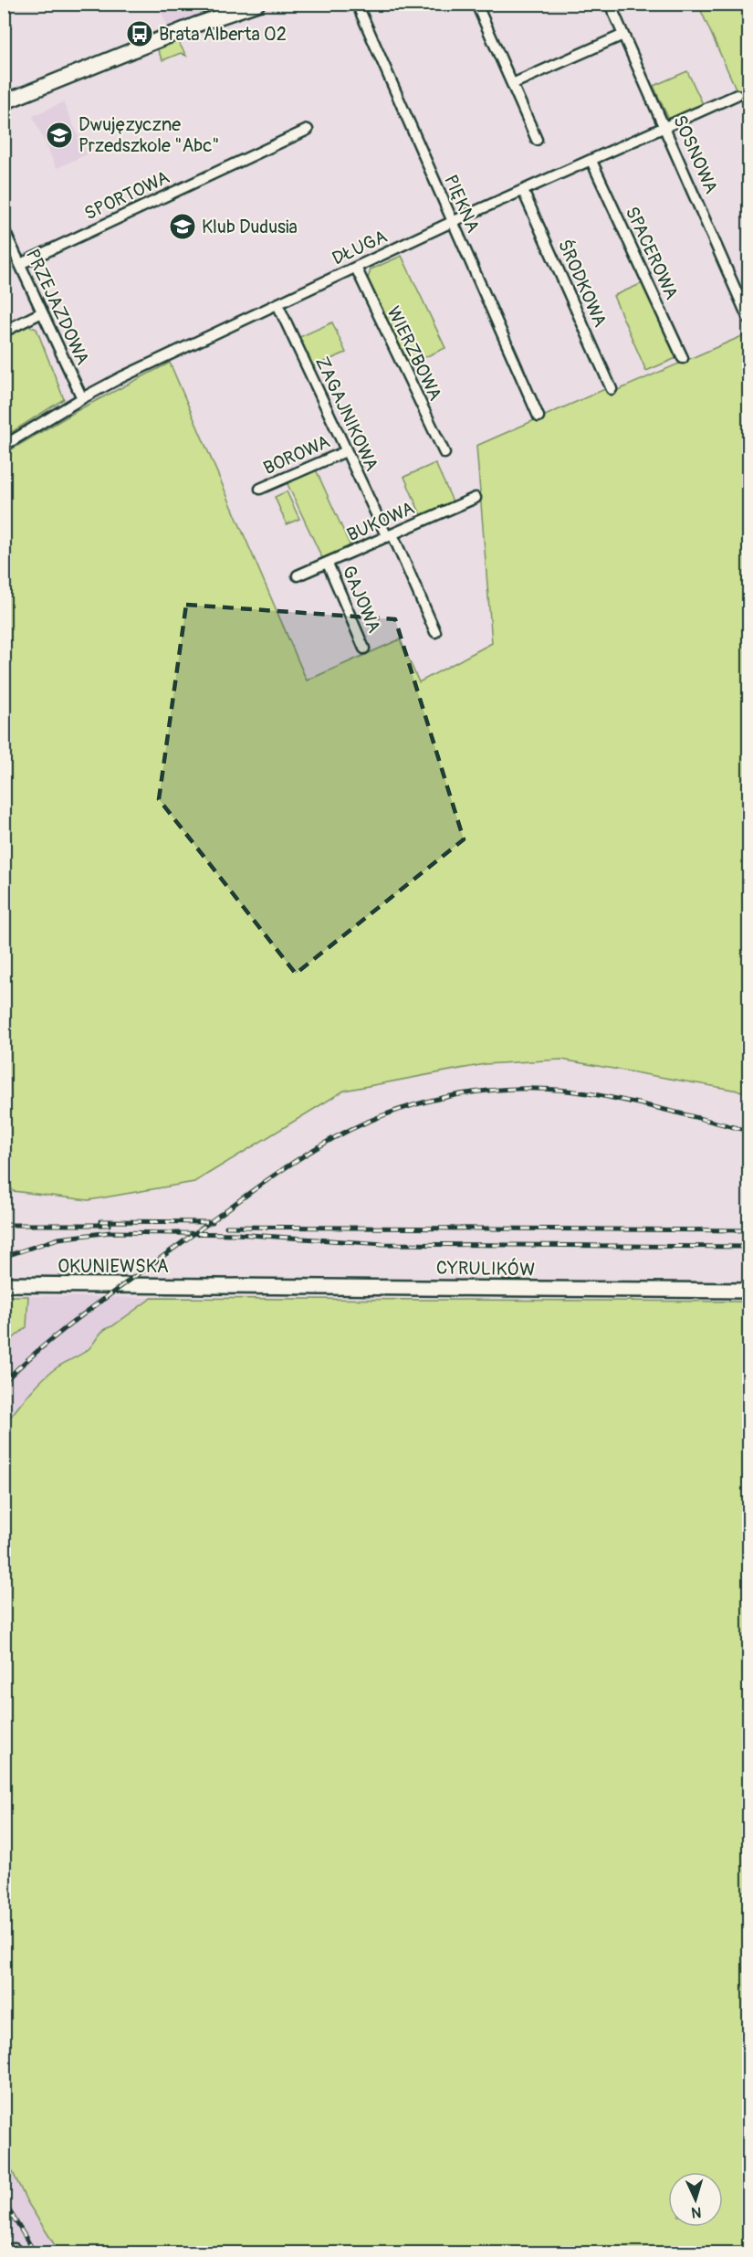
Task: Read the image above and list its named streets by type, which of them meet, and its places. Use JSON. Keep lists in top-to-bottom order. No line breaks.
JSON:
{"streets":{"main road":["OKUNIEWSKA","CYRULIKÓW"],"street":["SOSNOWA","SPORTOWA","PIĘKNA","DŁUGA","SPACEROWA","ŚRODKOWA","PRZEJAZDOWA","WIERZBOWA","ZAGAJNIKOWA","BOROWA","BUKOWA","GAJOWA"]},"crossings":[["SOSNOWA","DŁUGA"],["SPORTOWA","PRZEJAZDOWA"],["PIĘKNA","DŁUGA"],["DŁUGA","SPACEROWA"],["DŁUGA","ŚRODKOWA"],["DŁUGA","PRZEJAZDOWA"],["DŁUGA","WIERZBOWA"],["DŁUGA","ZAGAJNIKOWA"],["ZAGAJNIKOWA","BOROWA"],["ZAGAJNIKOWA","BUKOWA"],["BUKOWA","GAJOWA"],["OKUNIEWSKA","CYRULIKÓW"]],"places":{"bus stop":["Brata Alberta 02"],"school or university":["Dwujęzyczne Przedszkole \"Abc\"","Klub Dudusia"]},"north":"bottom"}
